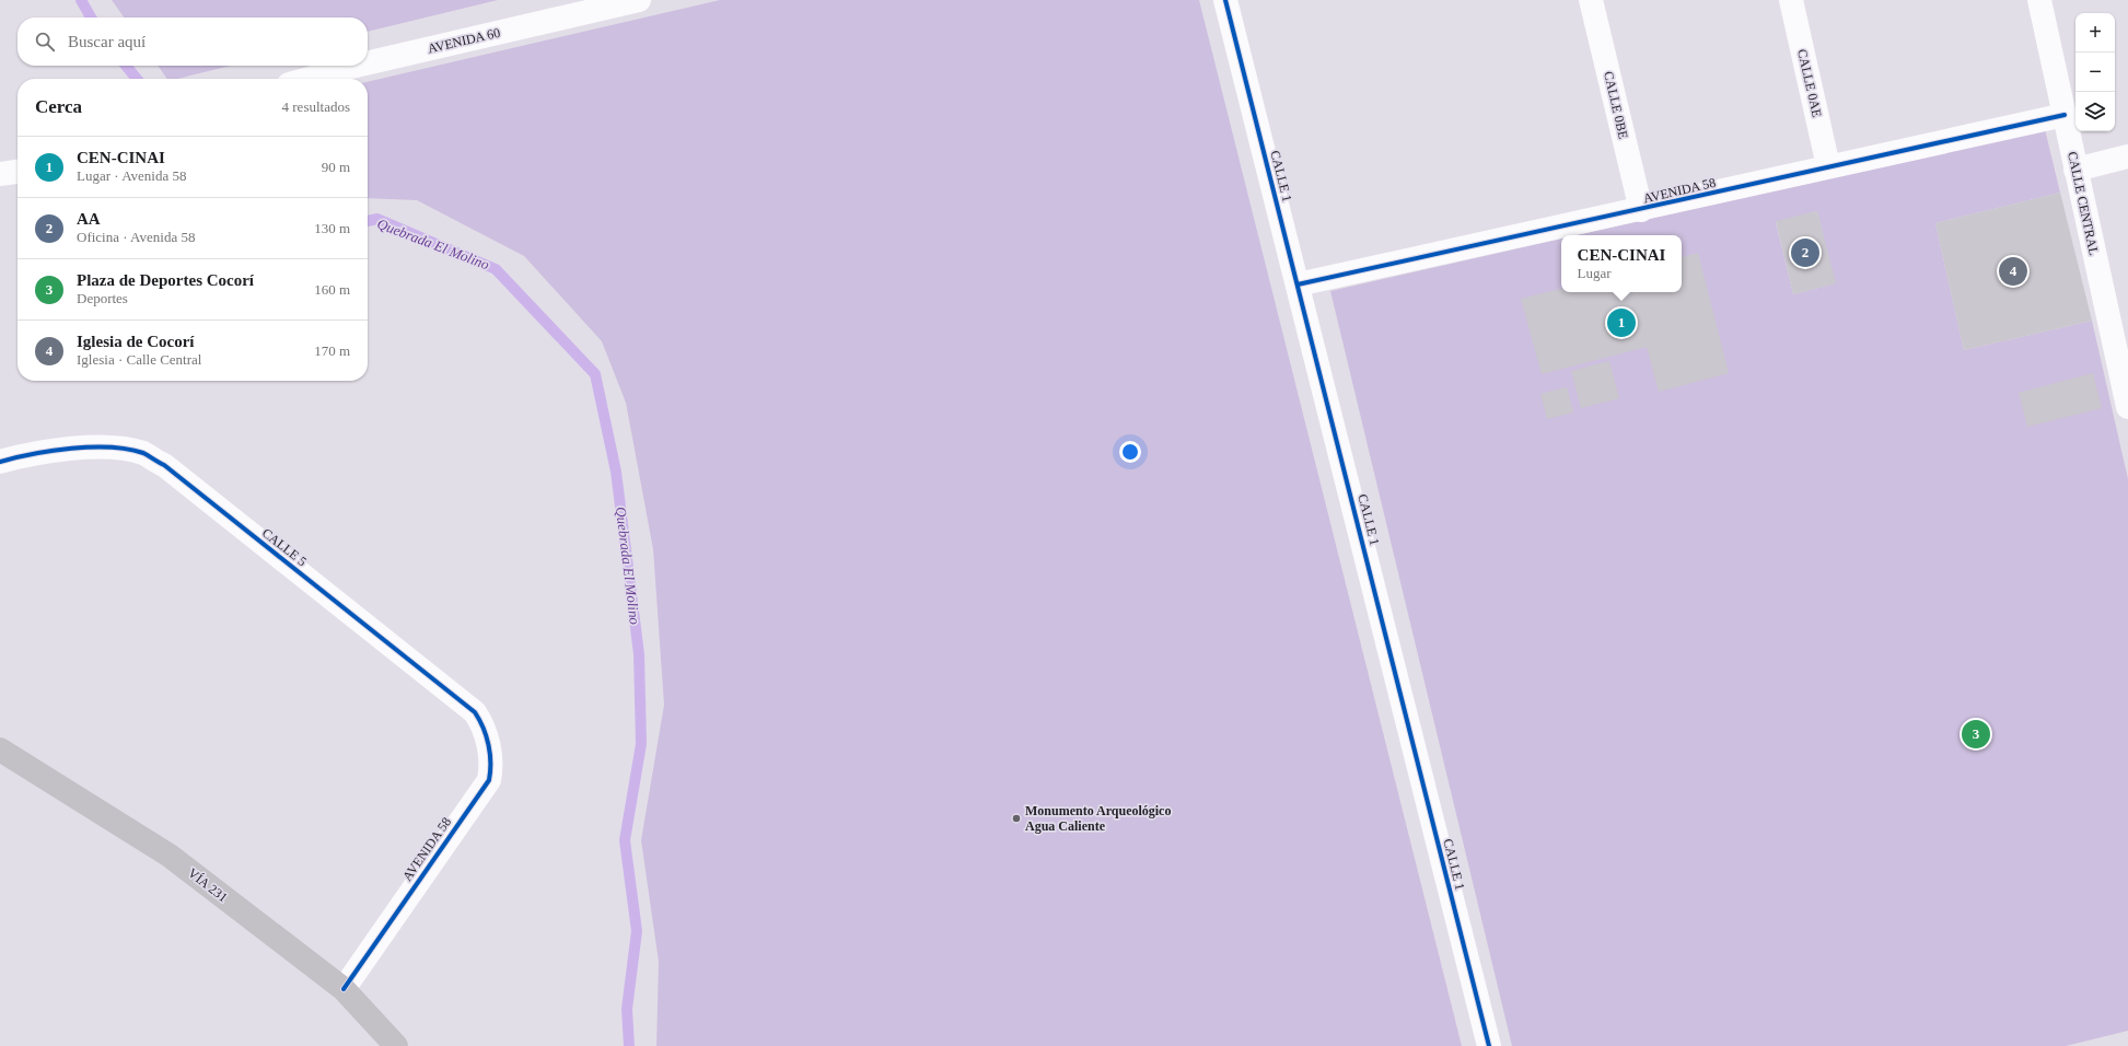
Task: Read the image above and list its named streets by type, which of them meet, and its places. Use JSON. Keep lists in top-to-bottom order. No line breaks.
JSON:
{"streets":{"main road":["VÍA 231"],"street":["AVENIDA 60","CALLE 0AE","CALLE 0BE","CALLE 1","AVENIDA 58","CALLE CENTRAL","CALLE 5"]},"crossings":[["CALLE 0AE","AVENIDA 58"],["CALLE 0BE","AVENIDA 58"],["CALLE 1","AVENIDA 58"],["AVENIDA 58","CALLE CENTRAL"],["AVENIDA 58","CALLE 5"],["AVENIDA 58","VÍA 231"]],"water":["Quebrada El Molino"],"places":["Monumento Arqueológico Agua Caliente"],"page":{"map_buttons":["+","−"],"search":"Buscar aquí","heading":["Cerca","4 resultados"],"list":[{"mark":"1","name":"CEN-CINAI","note":"Lugar · Avenida 58","value":"90 m"},{"mark":"2","name":"AA","note":"Oficina · Avenida 58","value":"130 m"},{"mark":"3","name":"Plaza de Deportes Cocorí","note":"Deportes","value":"160 m"},{"mark":"4","name":"Iglesia de Cocorí","note":"Iglesia · Calle Central","value":"170 m"}],"popup":["CEN-CINAI","Lugar"],"pins":["2","4","1","3"]}}
